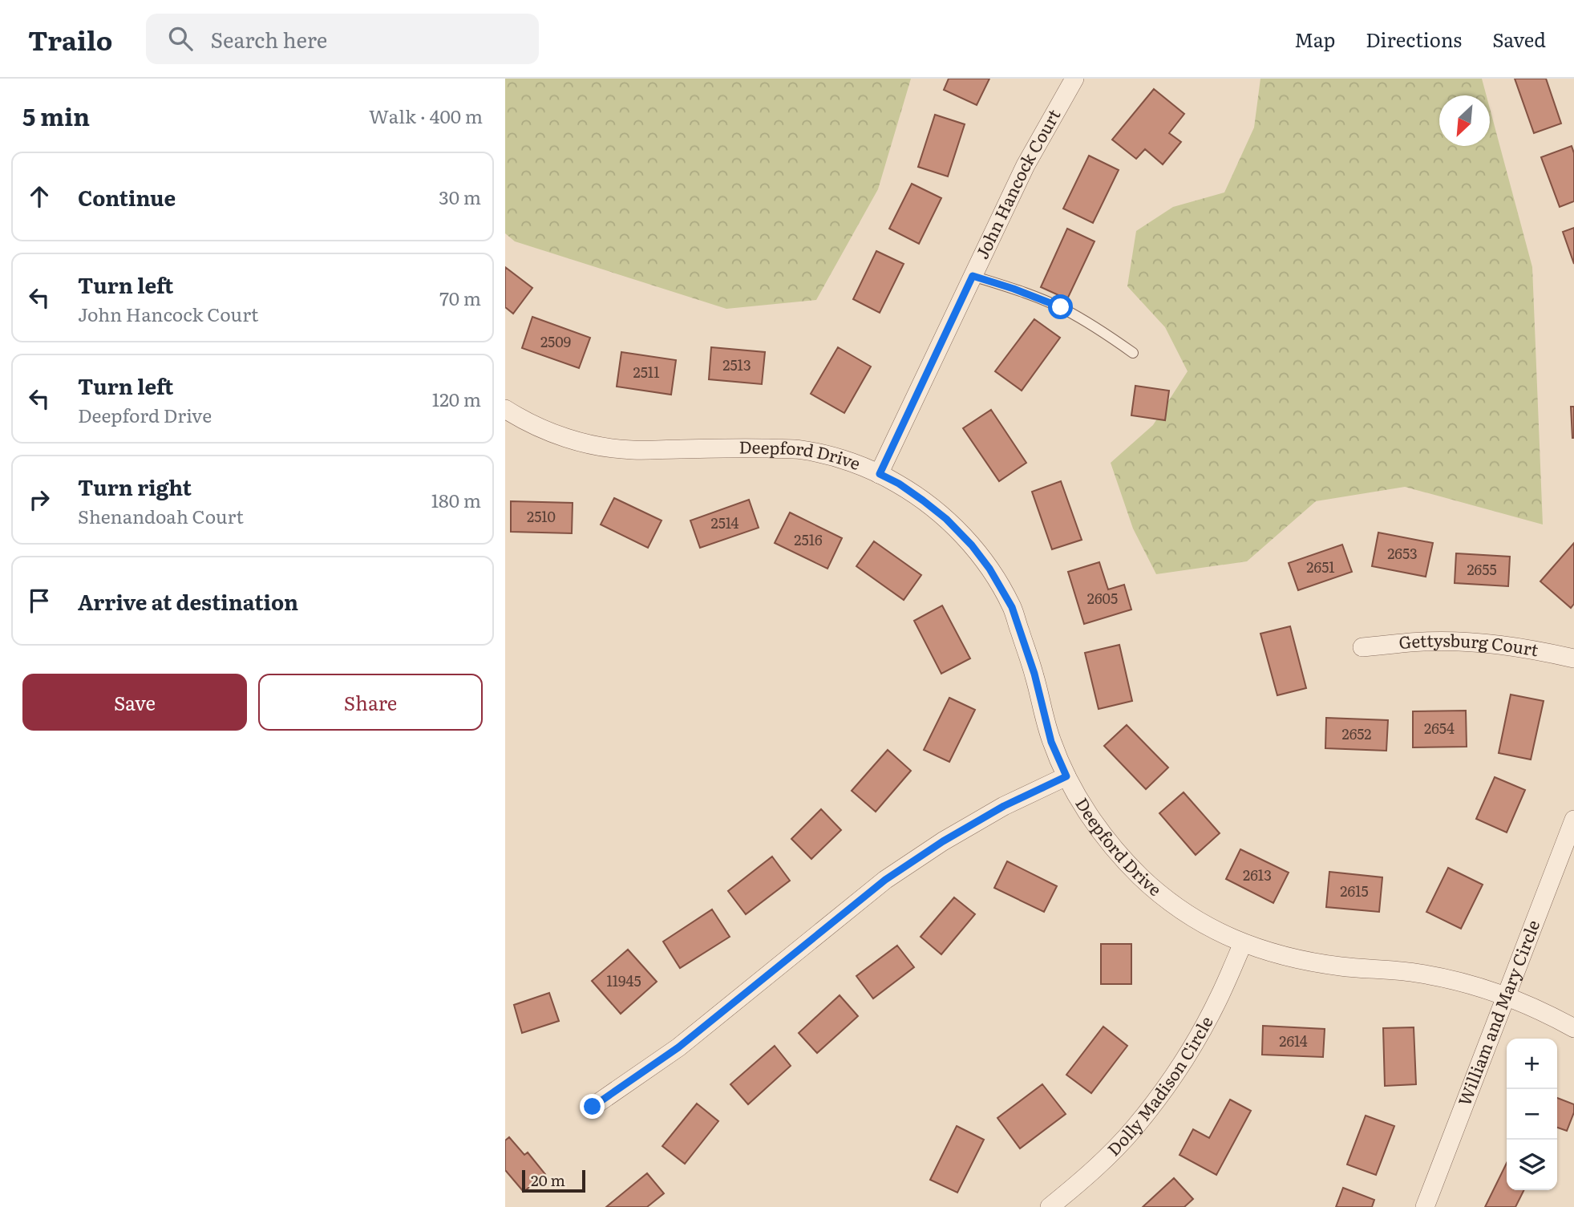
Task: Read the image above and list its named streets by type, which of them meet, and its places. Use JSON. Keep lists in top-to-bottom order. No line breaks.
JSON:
{"streets":{"street":["John Hancock Court","Deepford Drive","Gettysburg Court","William and Mary Circle","Dolly Madison Circle"]},"crossings":[["John Hancock Court","Deepford Drive"],["Deepford Drive","William and Mary Circle"],["Deepford Drive","Dolly Madison Circle"]],"house_numbers":["2509","2513","2511","2510","2514","2516","2653","2651","2655","2605","2654","2652","2613","2615","11945","2614"],"scale_bar":"20 m","north":"bottom left","page":{"header":"Trailo","search":"Search here","nav":["Map","Directions","Saved"],"heading":["5 min","Walk · 400 m"],"list":[["Continue","30 m"],["Turn left","John Hancock Court","70 m"],["Turn left","Deepford Drive","120 m"],["Turn right","Shenandoah Court","180 m"],"Arrive at destination"],"buttons":["Save","Share"],"map_buttons":["+","−"],"scale":"20 m"}}
